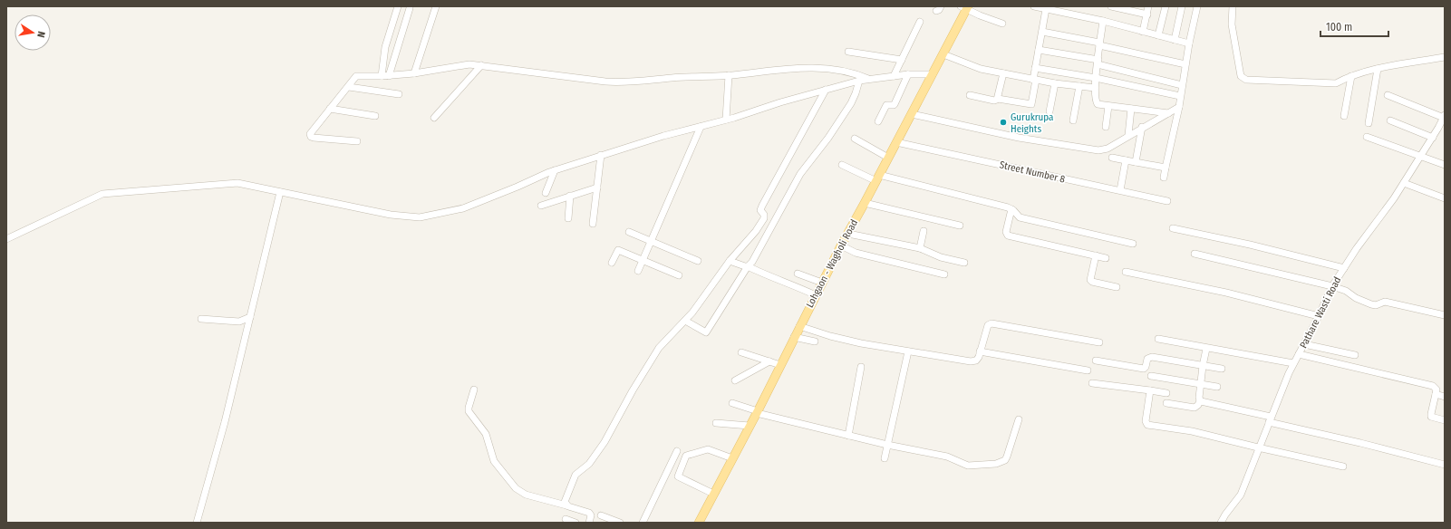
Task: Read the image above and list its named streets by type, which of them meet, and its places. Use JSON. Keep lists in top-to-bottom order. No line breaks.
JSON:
{"streets":{"main road":["Lohgaon - Wagholi Road"],"street":["Street Number 8","Pathare Wasti Road"]},"crossings":[["Street Number 8","Lohgaon - Wagholi Road"]],"places":["Gurukrupa Heights"],"scale_bar":"100 m","north":"right"}
